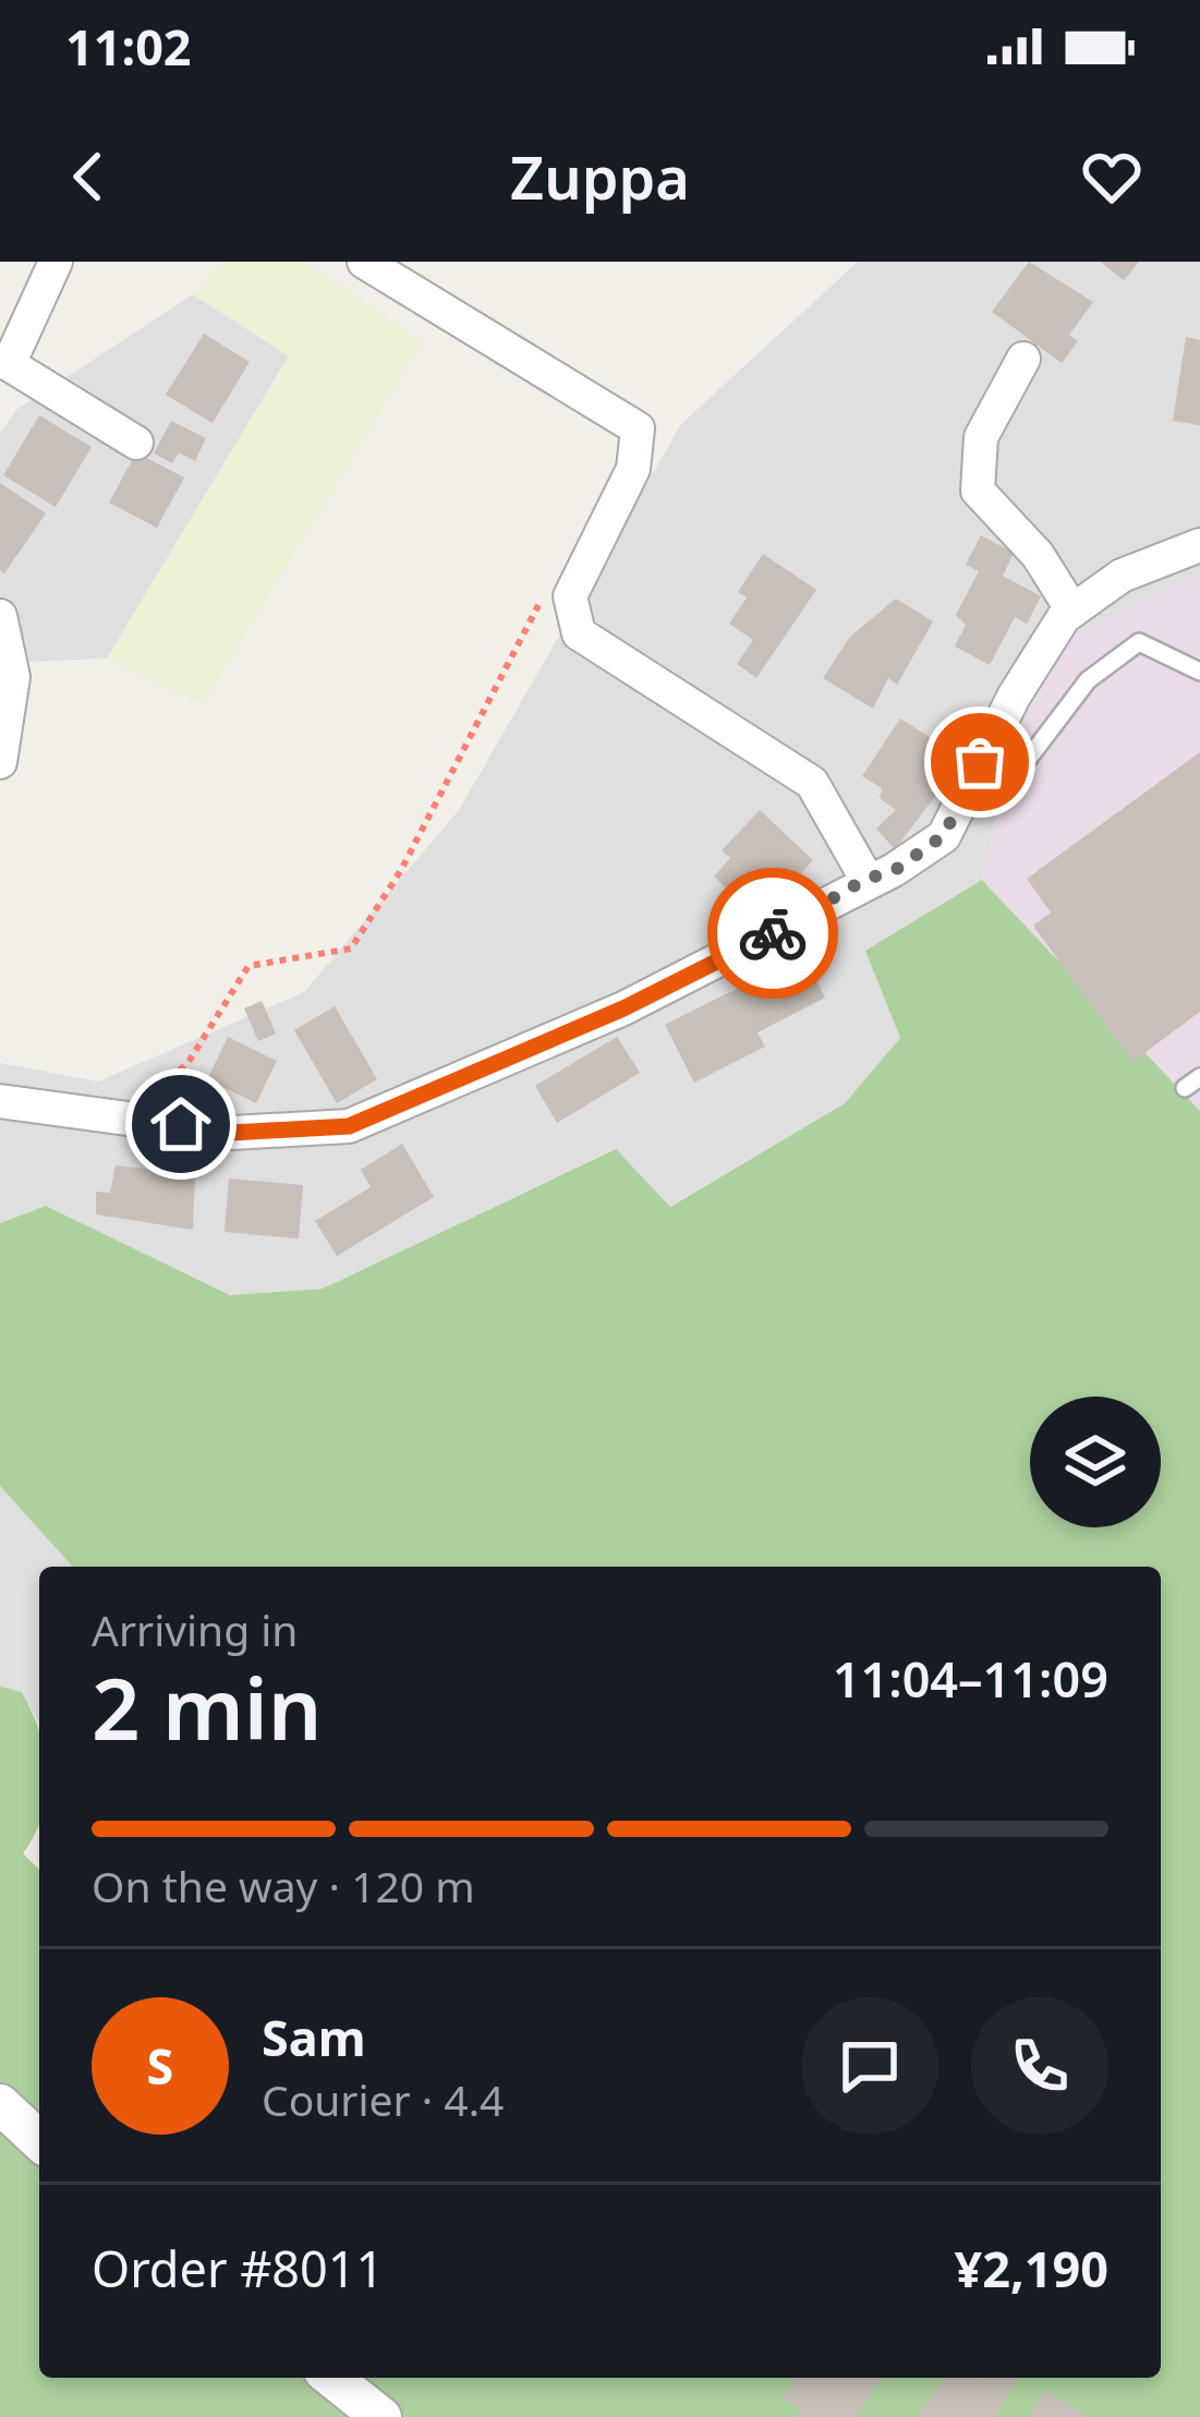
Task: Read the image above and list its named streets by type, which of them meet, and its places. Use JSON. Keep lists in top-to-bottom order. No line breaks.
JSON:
{"page":{"status":"11:02","header":"Zuppa","heading":["2 min","Arriving in","11:04–11:09"],"panel":["Sam","Courier · 4.4","Order #8011","¥2,190"],"bar":"On the way · 120 m","round":"S"}}
